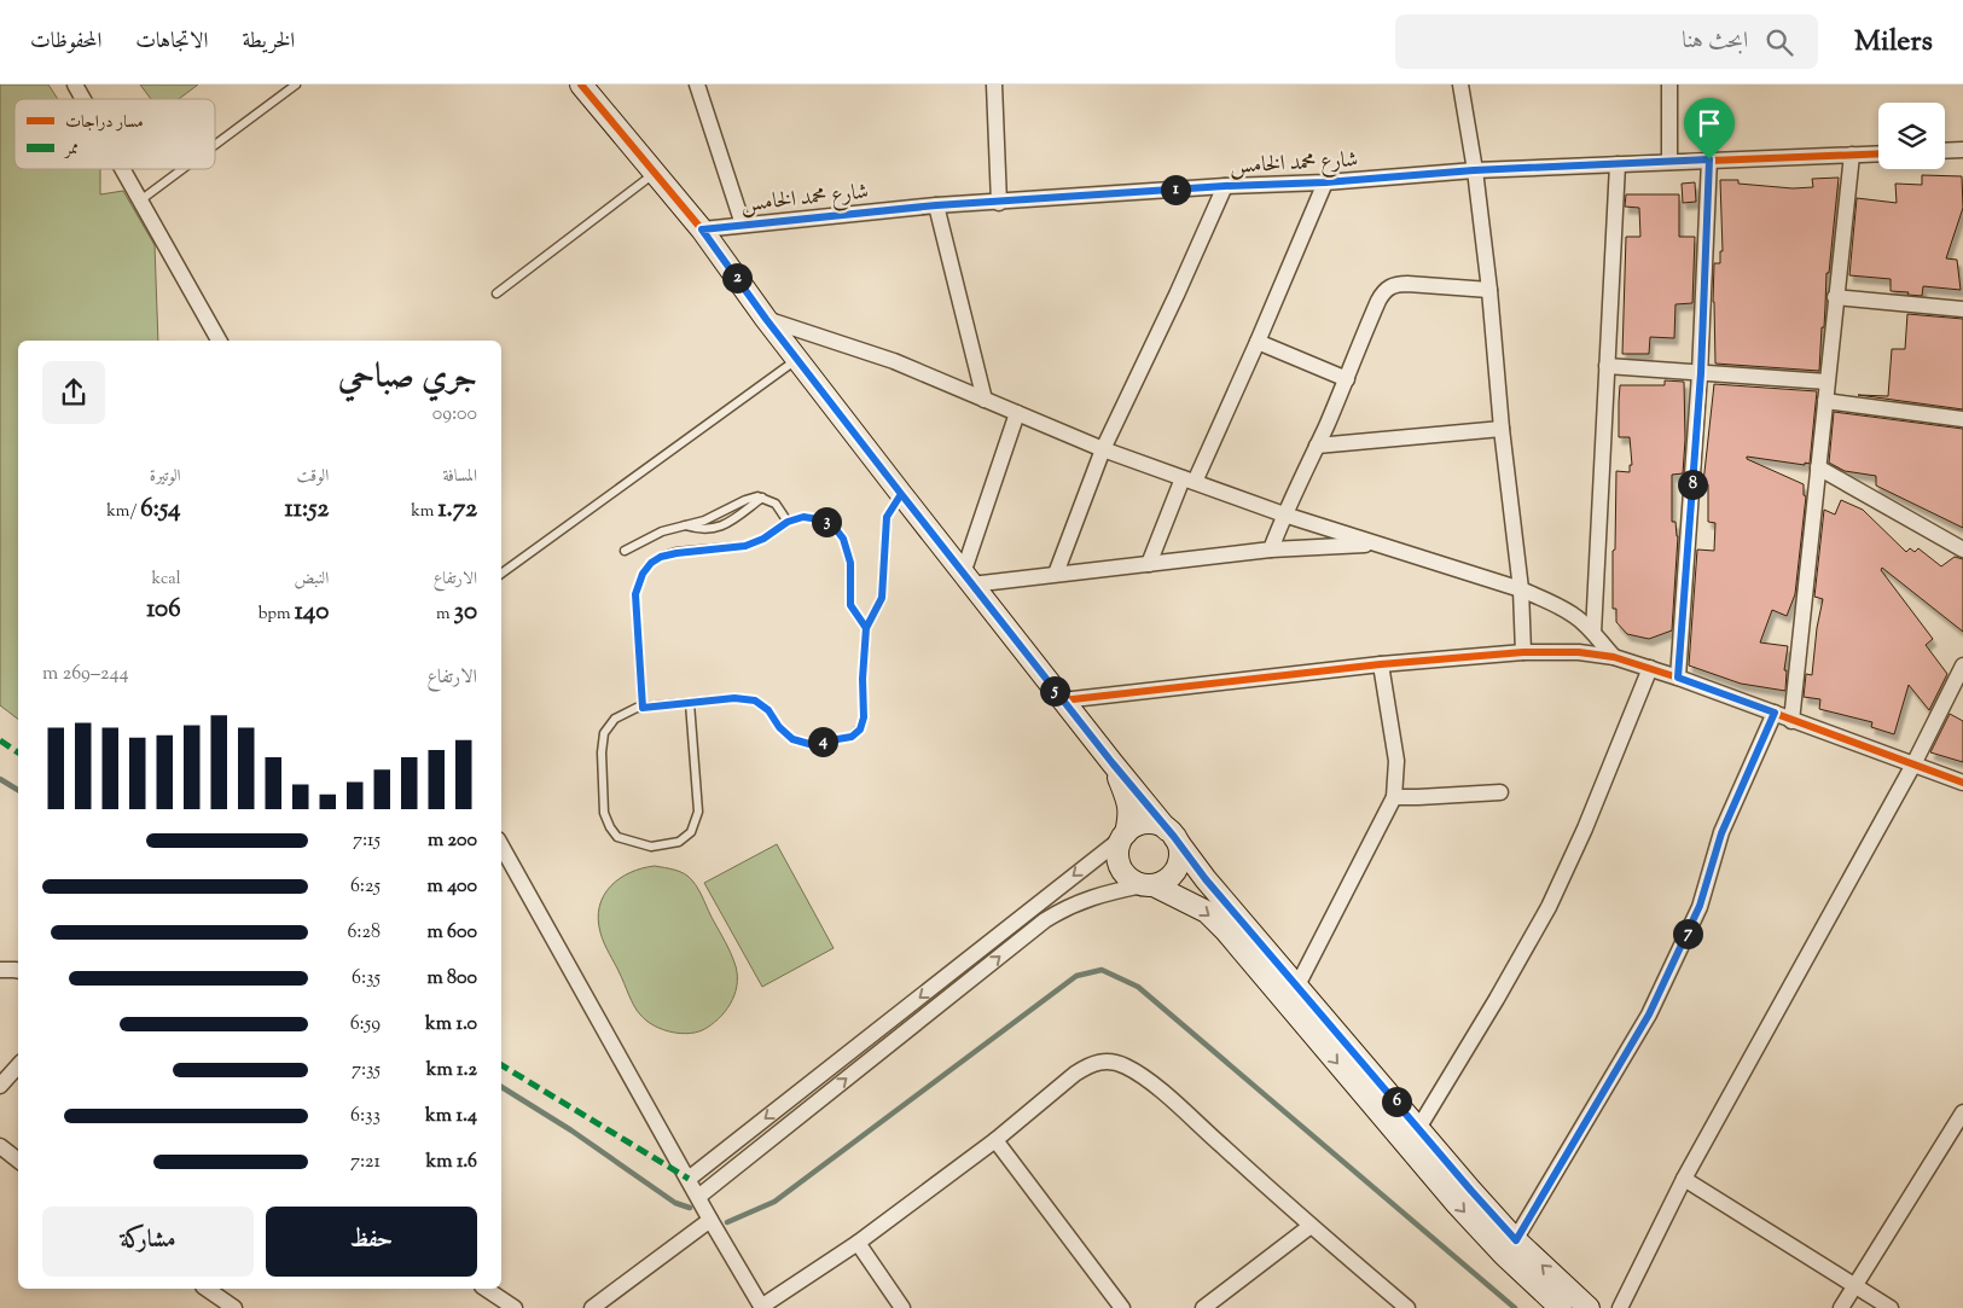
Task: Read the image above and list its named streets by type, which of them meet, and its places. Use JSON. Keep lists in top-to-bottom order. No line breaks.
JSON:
{"streets":{"street":["شارع محمد الخامس"]},"legend":["مسار دراجات","ممر"],"page":{"header":"Milers","search":"ابحث هنا","nav":["الخريطة","الاتجاهات","المحفوظات"],"pins":["1","2","8","3","5","4","7","6"],"heading":["جري صباحي","09:00"],"stats":[["المسافة","1.72 km"],["الوقت","11:52"],["الوتيرة","6:54 /km"],["الارتفاع","30 m"],["النبض","140 bpm"],["kcal","106"]],"chart":["الارتفاع","244–269 m"],"list":[{"name":"200 m","note":"7:15"},{"name":"400 m","note":"6:25"},{"name":"600 m","note":"6:28"},{"name":"800 m","note":"6:35"},{"name":"1.0 km","note":"6:59"},{"name":"1.2 km","note":"7:35"},{"name":"1.4 km","note":"6:33"},{"name":"1.6 km","note":"7:21"}],"buttons":["حفظ","مشاركة"]}}
